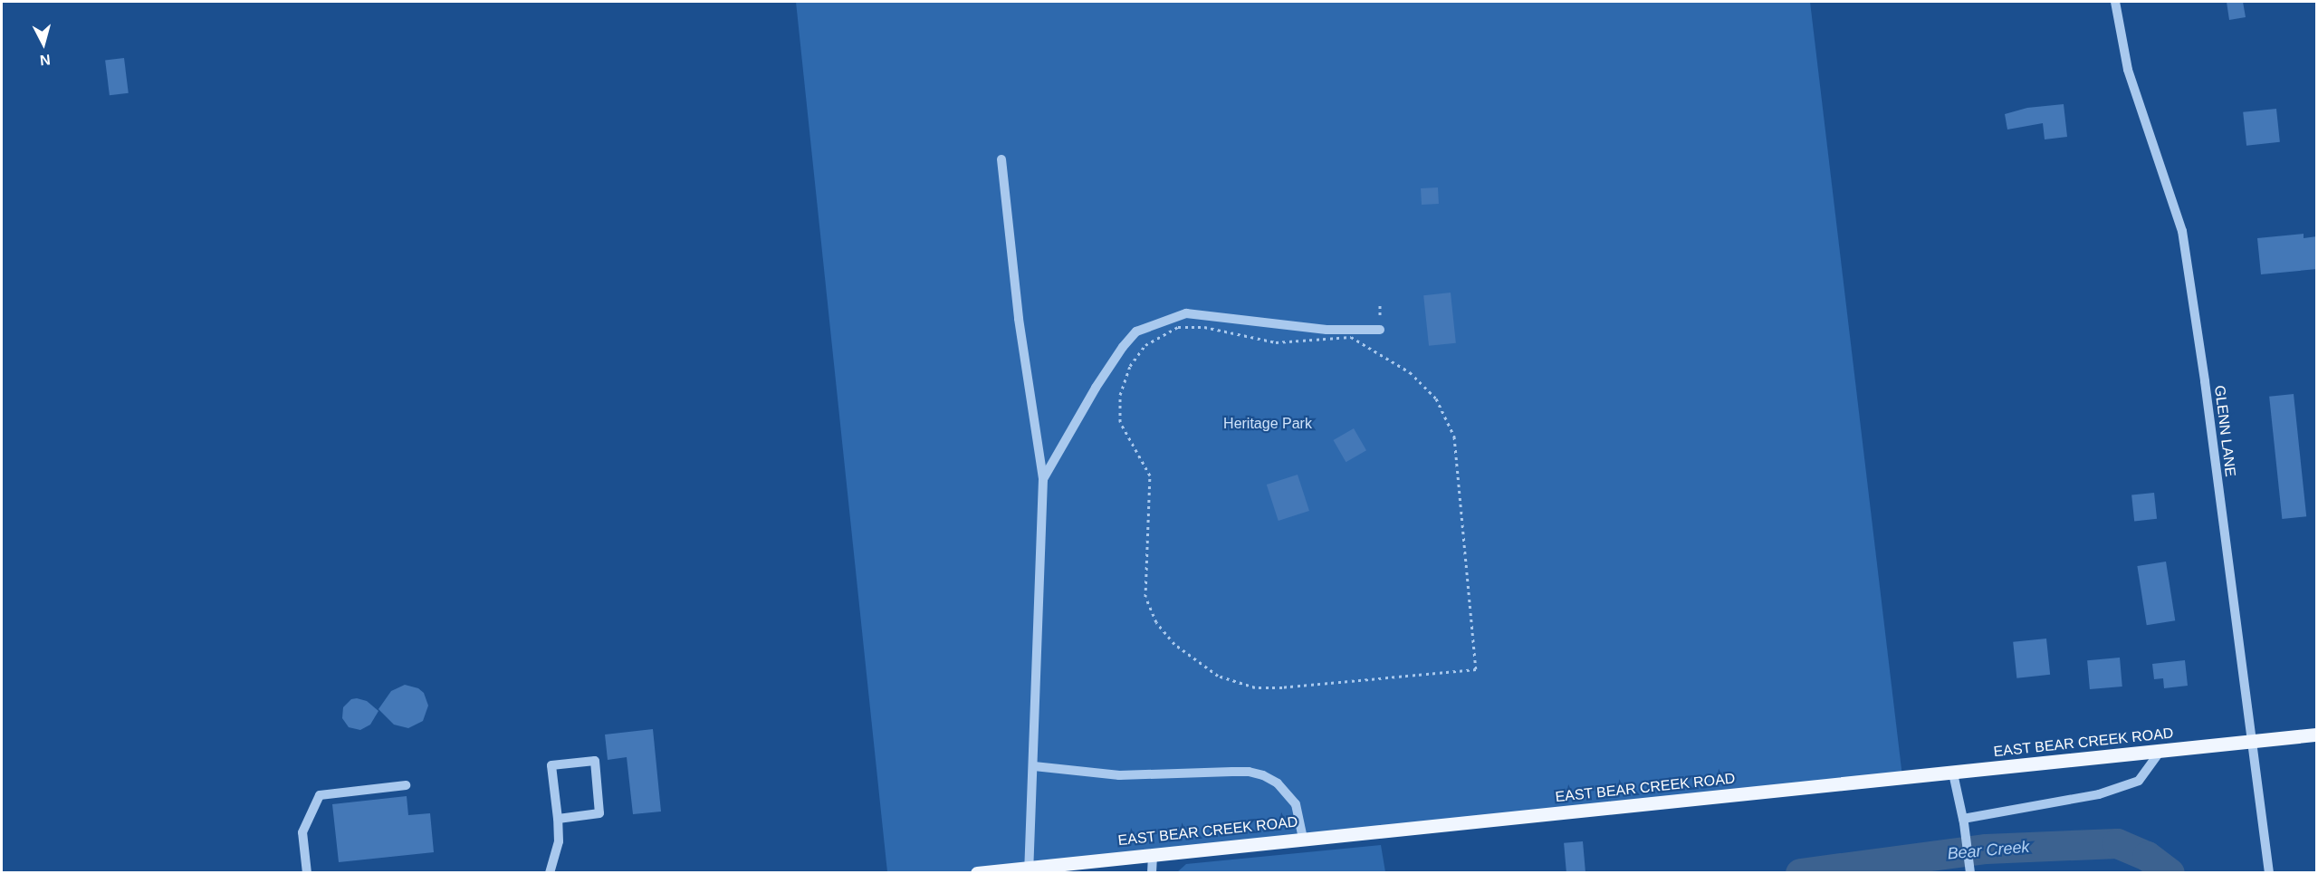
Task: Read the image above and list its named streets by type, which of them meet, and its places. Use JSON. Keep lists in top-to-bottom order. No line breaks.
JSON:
{"streets":{"main road":["EAST BEAR CREEK ROAD"],"street":["GLENN LANE"]},"crossings":[["GLENN LANE","EAST BEAR CREEK ROAD"]],"water":["Bear Creek"],"parks":["Heritage Park"],"north":"bottom"}
